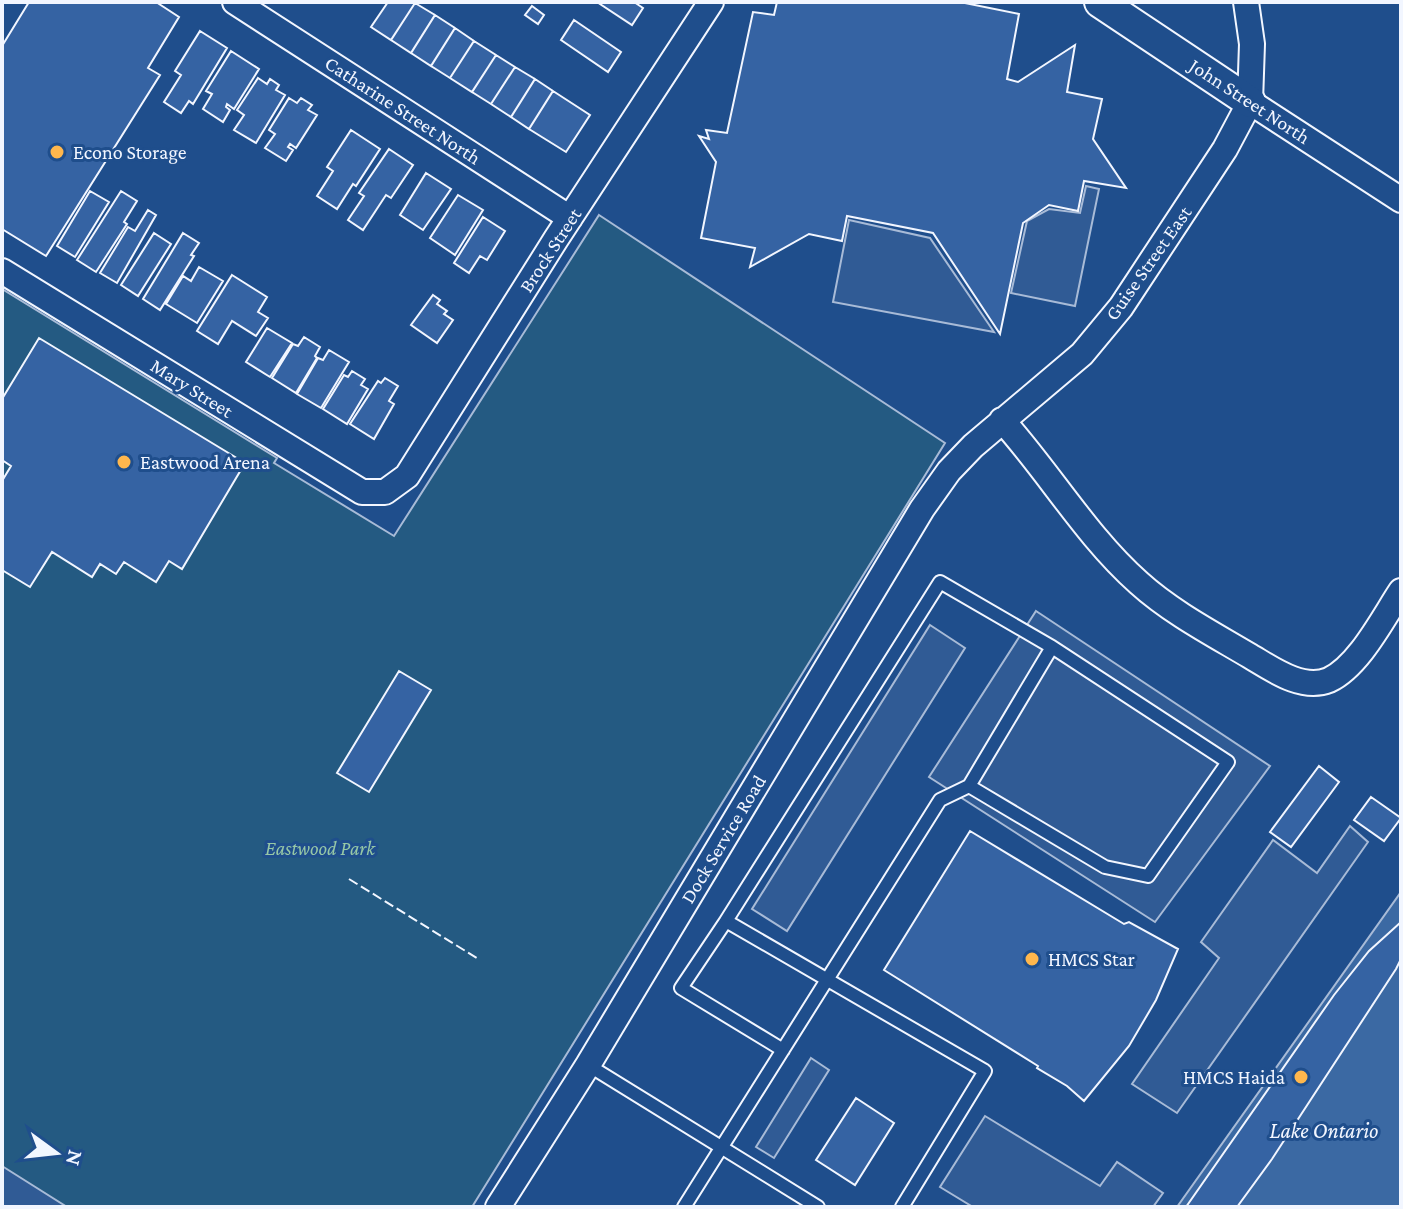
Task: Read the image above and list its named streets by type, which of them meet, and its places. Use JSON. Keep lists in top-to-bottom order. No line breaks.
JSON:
{"streets":{"street":["John Street North","Catharine Street North","Brock Street","Guise Street East","Mary Street","Dock Service Road"]},"crossings":[["John Street North","Guise Street East"],["Catharine Street North","Brock Street"],["Brock Street","Mary Street"],["Guise Street East","Dock Service Road"]],"water":["Lake Ontario"],"parks":["Eastwood Park"],"places":["Econo Storage","Eastwood Arena","HMCS Star","HMCS Haida"],"north":"right"}
